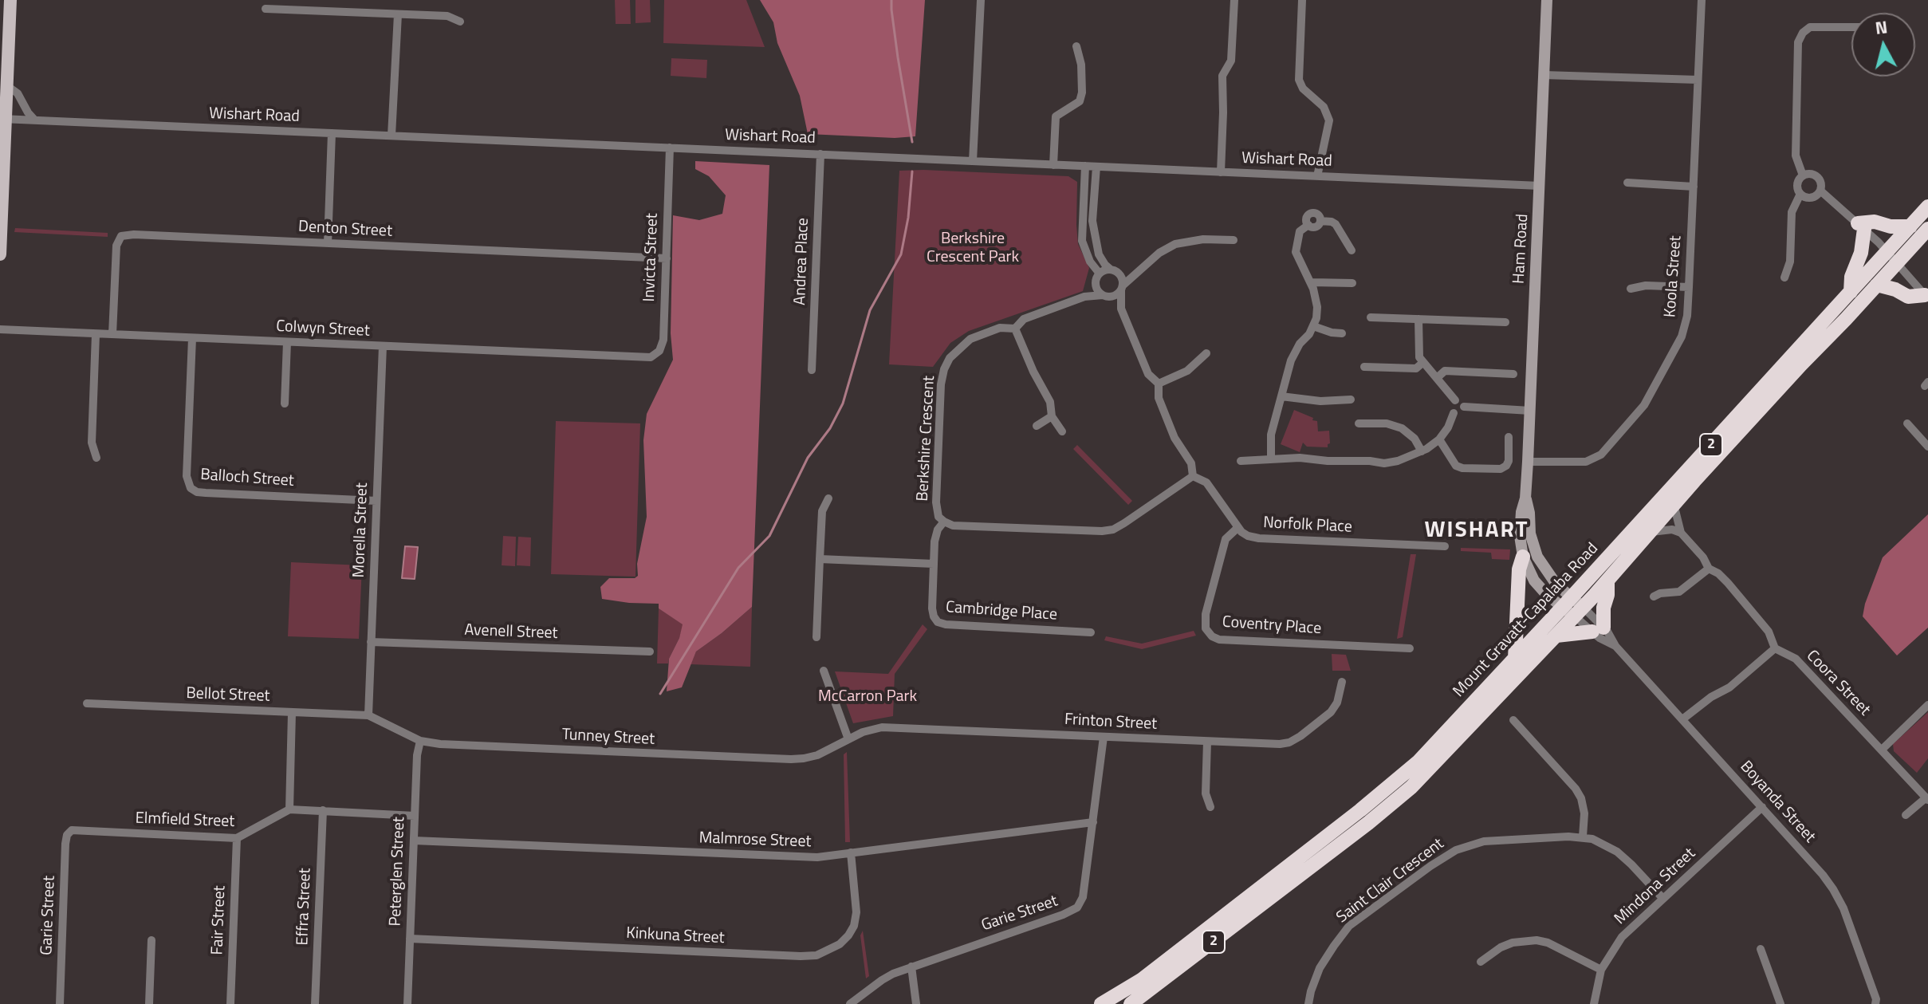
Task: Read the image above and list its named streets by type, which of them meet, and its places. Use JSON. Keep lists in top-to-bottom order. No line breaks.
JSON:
{"streets":{"highway":["2","Mount Gravatt-Capalaba Road"],"street":["Wishart Road","Denton Street","Ham Road","Invicta Street","Andrea Place","Koola Street","Colwyn Street","Berkshire Crescent","Balloch Street","Norfolk Place","Morella Street","Cambridge Place","Coventry Place","Avenell Street","Coora Street","Bellot Street","Frinton Street","Tunney Street","Boyanda Street","Elmfield Street","Malmrose Street","Peterglen Street","Saint Clair Crescent","Mindona Street","Effra Street","Garie Street","Fair Street","Kinkuna Street"]},"crossings":[["Wishart Road","Ham Road"],["Wishart Road","Invicta Street"],["Wishart Road","Andrea Place"],["Denton Street","Invicta Street"],["Denton Street","Colwyn Street"],["Ham Road","Koola Street"],["Ham Road","Mount Gravatt-Capalaba Road"],["Ham Road","Boyanda Street"],["Invicta Street","Colwyn Street"],["Colwyn Street","Balloch Street"],["Colwyn Street","Morella Street"],["Berkshire Crescent","Cambridge Place"],["Balloch Street","Morella Street"],["Norfolk Place","Coventry Place"],["Morella Street","Avenell Street"],["Morella Street","Bellot Street"],["Morella Street","Tunney Street"],["Mount Gravatt-Capalaba Road","Coora Street"],["Mount Gravatt-Capalaba Road","Boyanda Street"],["Bellot Street","Tunney Street"],["Frinton Street","Tunney Street"],["Frinton Street","Garie Street"],["Tunney Street","Peterglen Street"],["Boyanda Street","Mindona Street"],["Elmfield Street","Peterglen Street"],["Elmfield Street","Effra Street"],["Elmfield Street","Garie Street"],["Elmfield Street","Fair Street"],["Malmrose Street","Peterglen Street"],["Malmrose Street","Garie Street"],["Malmrose Street","Kinkuna Street"],["Peterglen Street","Kinkuna Street"],["Saint Clair Crescent","Mindona Street"]],"districts":["WISHART"],"parks":["Berkshire Crescent Park","McCarron Park"],"north":"top"}
